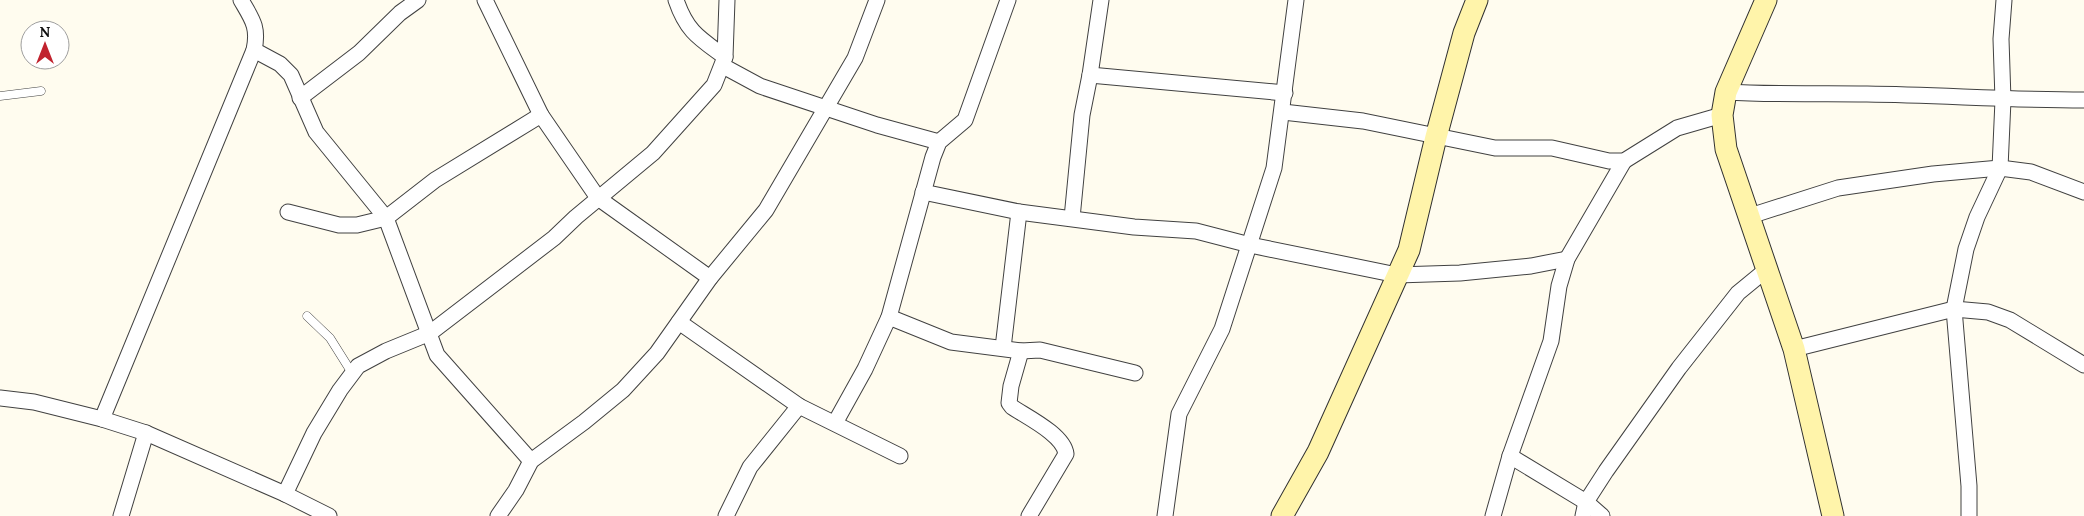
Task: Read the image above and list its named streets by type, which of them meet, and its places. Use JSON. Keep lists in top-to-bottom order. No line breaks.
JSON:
{"north":"top"}
